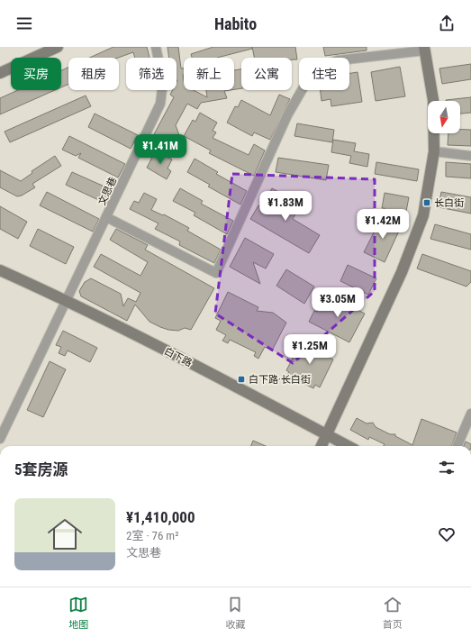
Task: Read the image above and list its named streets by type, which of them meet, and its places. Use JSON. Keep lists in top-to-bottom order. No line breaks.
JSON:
{"streets":{"main road":["白下路"],"street":["文思巷"]},"crossings":[["文思巷","白下路"]],"places":{"transit":["长白街","白下路·长白街"]},"north":"bottom","page":{"header":"Habito","chip":["买房","租房","筛选","新上","公寓","住宅"],"price":["¥1.41M","¥1.83M","¥1.42M","¥3.05M","¥1.25M"],"heading":"5套房源","list":[{"name":"¥1,410,000","note":"2室 · 76 m² · 文思巷"}],"tabs":["地图","收藏","首页"]}}
